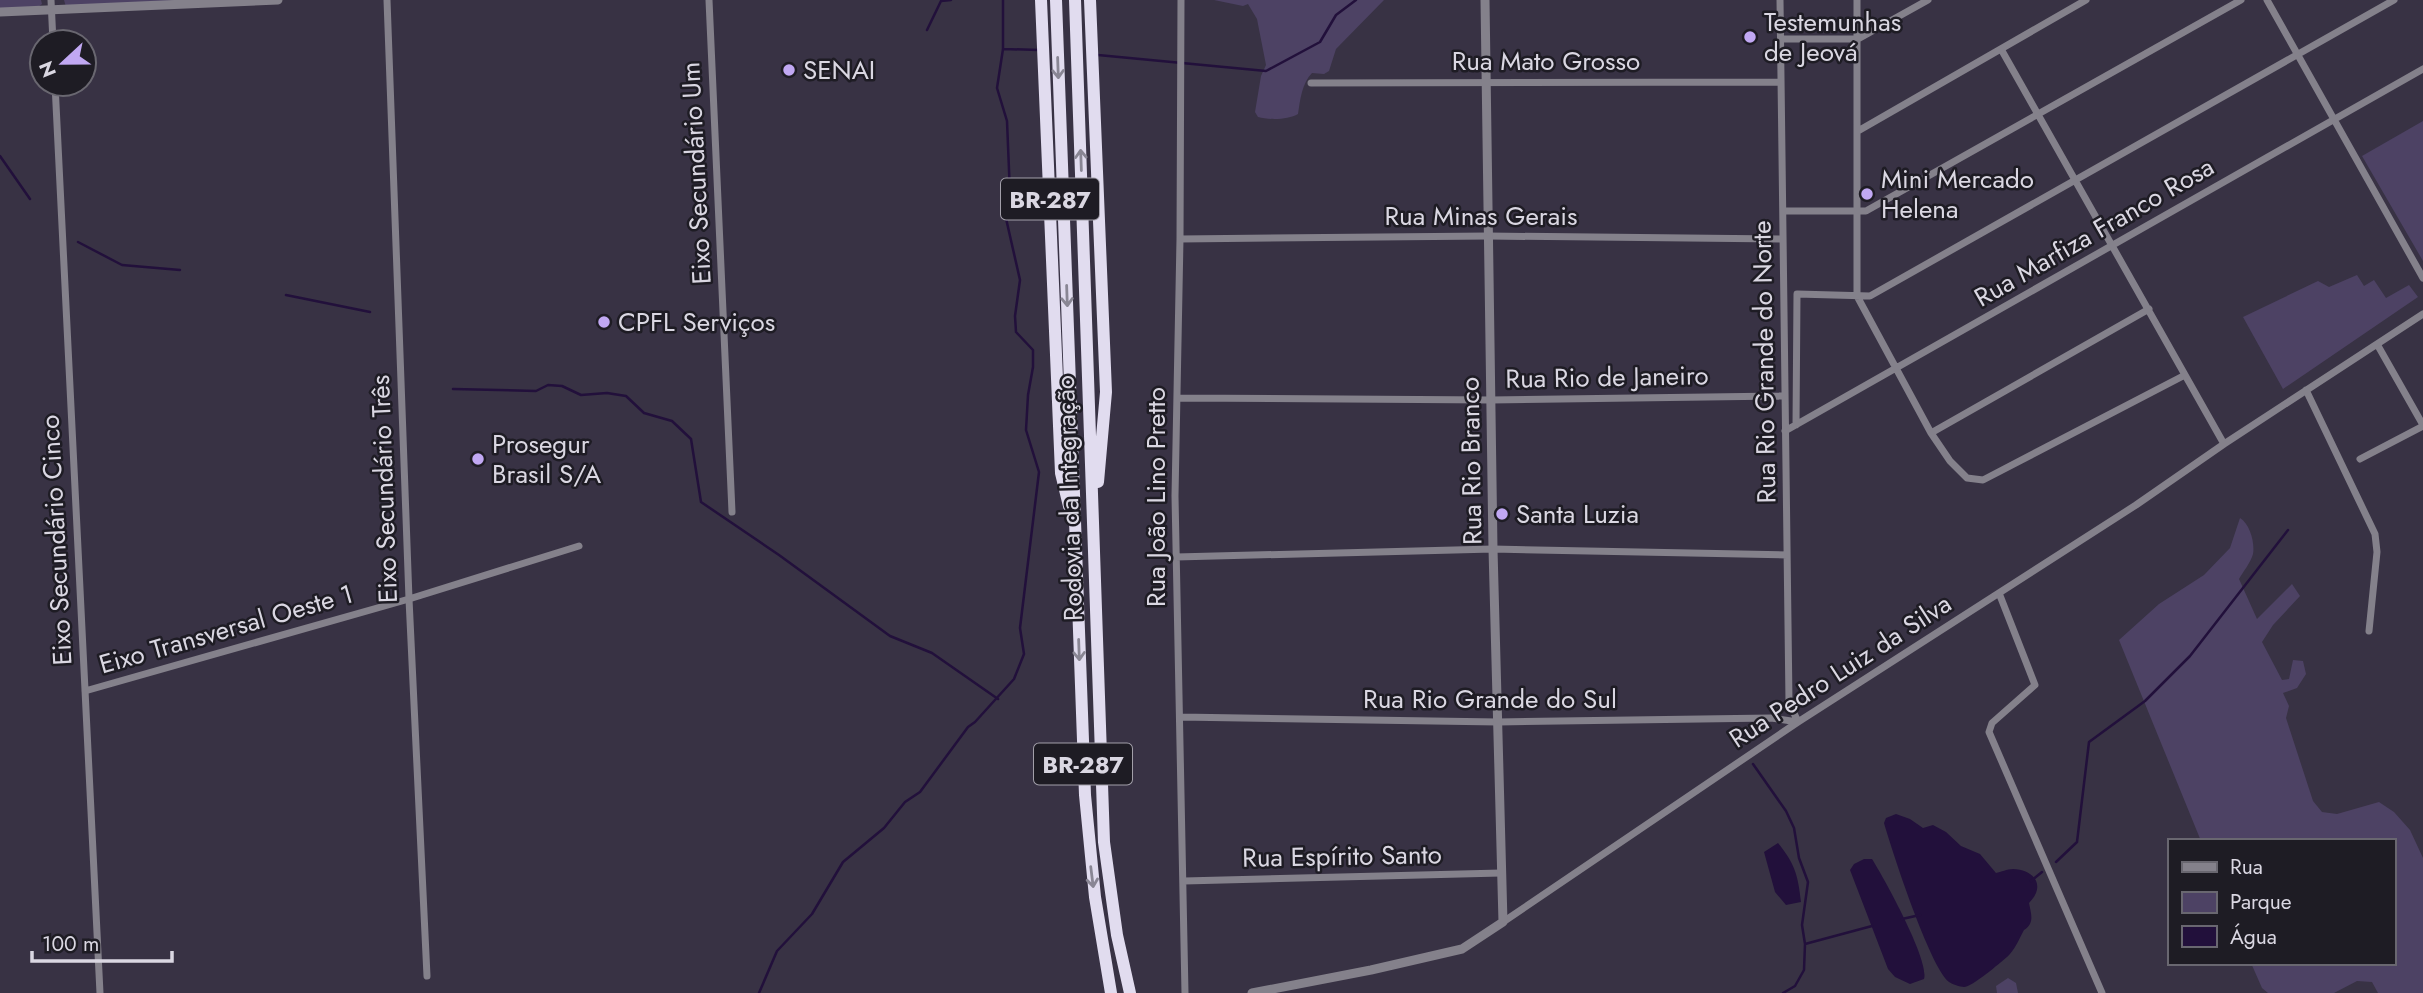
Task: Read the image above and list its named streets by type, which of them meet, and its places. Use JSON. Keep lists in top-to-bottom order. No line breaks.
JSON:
{"streets":{"highway":["BR-287","Rodovia da Integração"],"street":["Rua Mato Grosso","Eixo Secundário Um","Rua Minas Gerais","Rua Marfiza Franco Rosa","Rua Rio Grande do Norte","Rua Rio de Janeiro","Rua Rio Branco","Eixo Secundário Três","Rua João Lino Pretto","Eixo Secundário Cinco","Eixo Transversal Oeste 1","Rua Pedro Luiz da Silva","Rua Rio Grande do Sul","Rua Espírito Santo"]},"crossings":[["Rua Mato Grosso","Rua Rio Grande do Norte"],["Rua Mato Grosso","Rua Rio Branco"],["BR-287","Rodovia da Integração"],["Rua Minas Gerais","Rua Rio Grande do Norte"],["Rua Minas Gerais","Rua Rio Branco"],["Rua Minas Gerais","Rua João Lino Pretto"],["Rua Marfiza Franco Rosa","Rua Rio Grande do Norte"],["Rua Rio Grande do Norte","Rua Rio de Janeiro"],["Rua Rio Grande do Norte","Rua Pedro Luiz da Silva"],["Rua Rio Grande do Norte","Rua Rio Grande do Sul"],["Rua Rio de Janeiro","Rua Rio Branco"],["Rua Rio de Janeiro","Rua João Lino Pretto"],["Rua Rio Branco","Rua Pedro Luiz da Silva"],["Rua Rio Branco","Rua Rio Grande do Sul"],["Rua Rio Branco","Rua Espírito Santo"],["Eixo Secundário Três","Eixo Transversal Oeste 1"],["Rua João Lino Pretto","Rua Rio Grande do Sul"],["Rua João Lino Pretto","Rua Espírito Santo"],["Eixo Secundário Cinco","Eixo Transversal Oeste 1"],["Rua Pedro Luiz da Silva","Rua Rio Grande do Sul"]],"places":["Testemunhas de Jeová","SENAI","Mini Mercado Helena","CPFL Serviços","Prosegur Brasil S/A","Santa Luzia"],"legend":["Rua","Parque","Água"],"scale_bar":"100 m","north":"left"}
